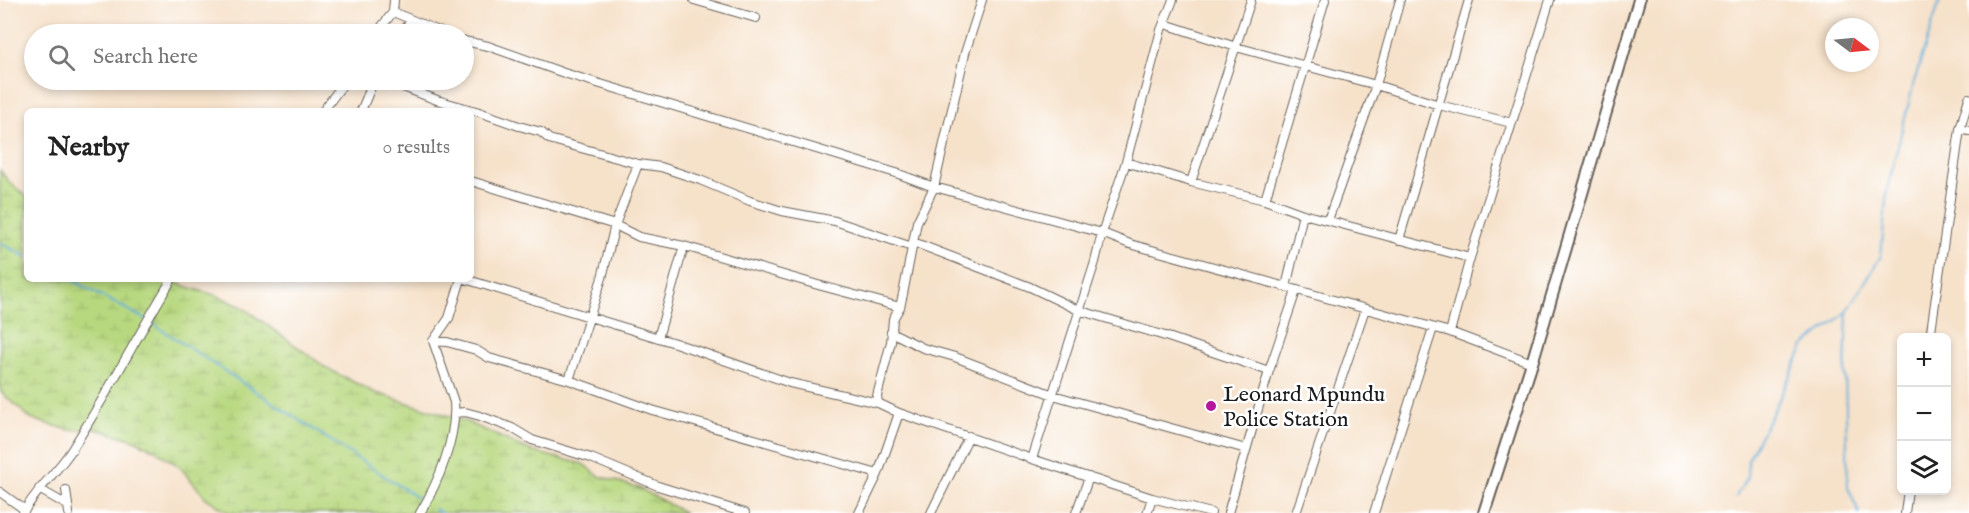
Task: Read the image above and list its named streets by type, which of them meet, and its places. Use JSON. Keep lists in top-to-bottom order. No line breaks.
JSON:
{"places":["Leonard Mpundu Police Station"],"north":"right","page":{"search":"Search here","heading":["Nearby","0 results"],"map_buttons":["+","−"]}}
